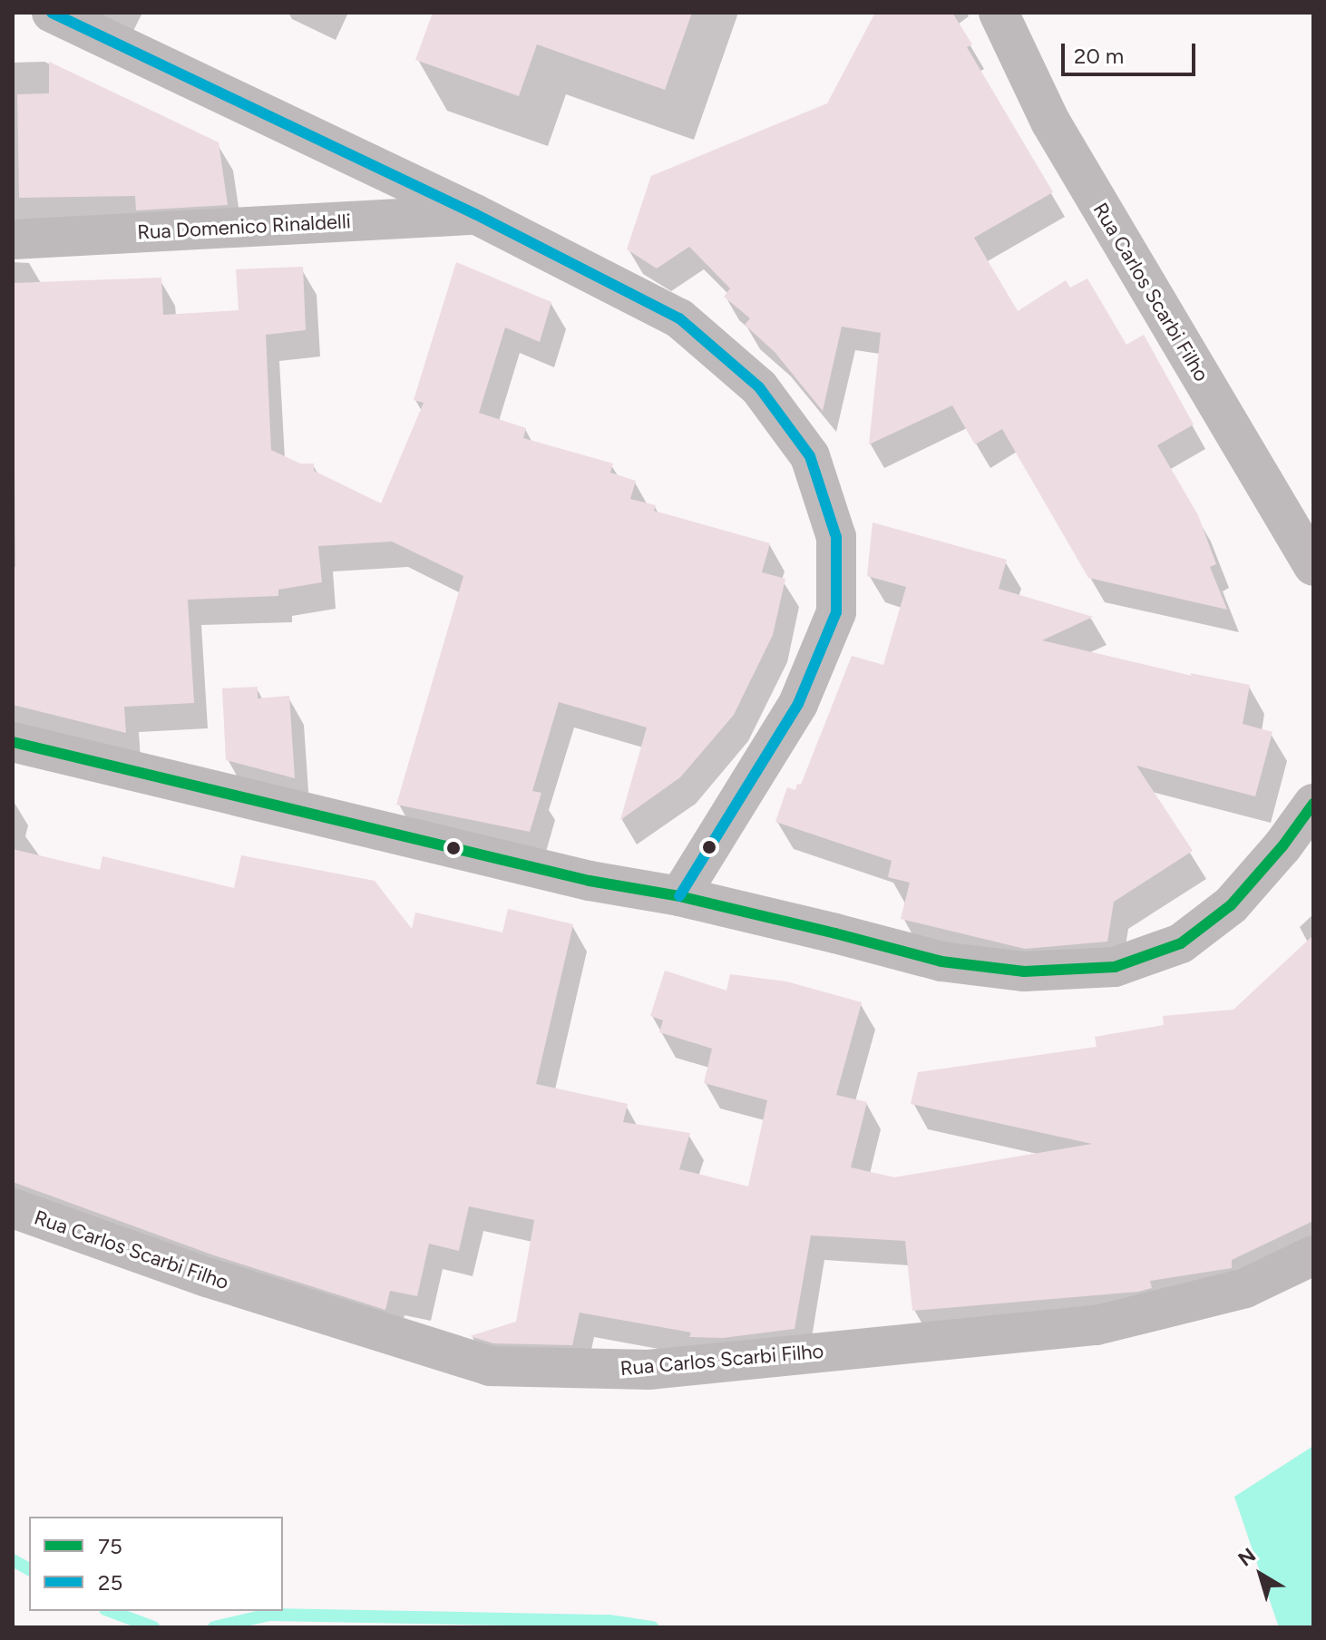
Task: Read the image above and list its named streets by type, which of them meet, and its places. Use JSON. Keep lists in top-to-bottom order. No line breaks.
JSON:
{"streets":{"street":["Rua Domenico Rinaldelli","Rua Carlos Scarbi Filho"]},"lines":["transit line 25","transit line 75"],"legend":["75","25"],"scale_bar":"20 m","north":"top left"}
